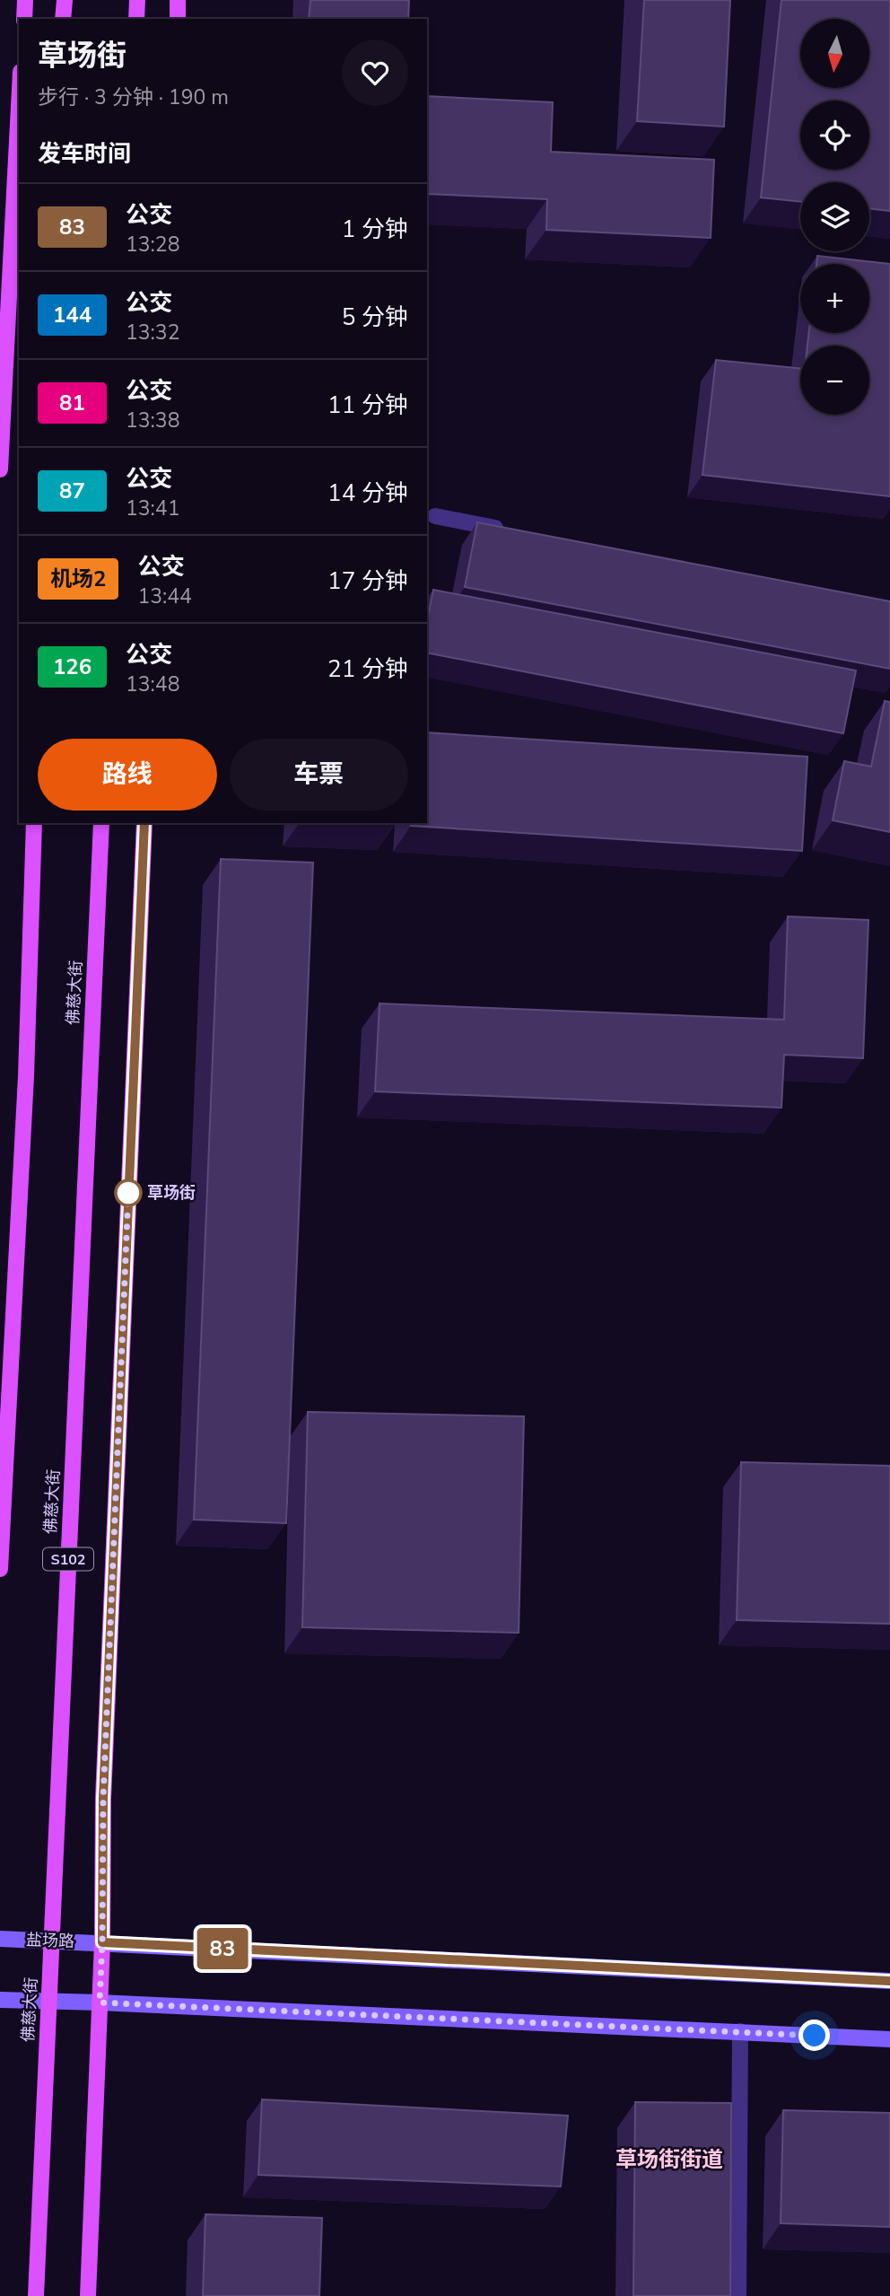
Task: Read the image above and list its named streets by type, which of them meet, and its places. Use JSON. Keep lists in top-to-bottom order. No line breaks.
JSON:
{"streets":{"main road":["佛慈大街","S102","盐场路"]},"districts":["草场街街道"],"places":["草场街"],"lines":["bus line 83"],"north":"bottom","page":{"on_map":"83","map_buttons":["+","−"],"heading":[["草场街","步行 · 3 分钟 · 190 m"],"发车时间"],"list":[{"mark":"83","name":"公交","note":"13:28","value":"1 分钟"},{"mark":"144","name":"公交","note":"13:32","value":"5 分钟"},{"mark":"81","name":"公交","note":"13:38","value":"11 分钟"},{"mark":"87","name":"公交","note":"13:41","value":"14 分钟"},{"mark":"机场2","name":"公交","note":"13:44","value":"17 分钟"},{"mark":"126","name":"公交","note":"13:48","value":"21 分钟"}],"buttons":["路线","车票"]}}
